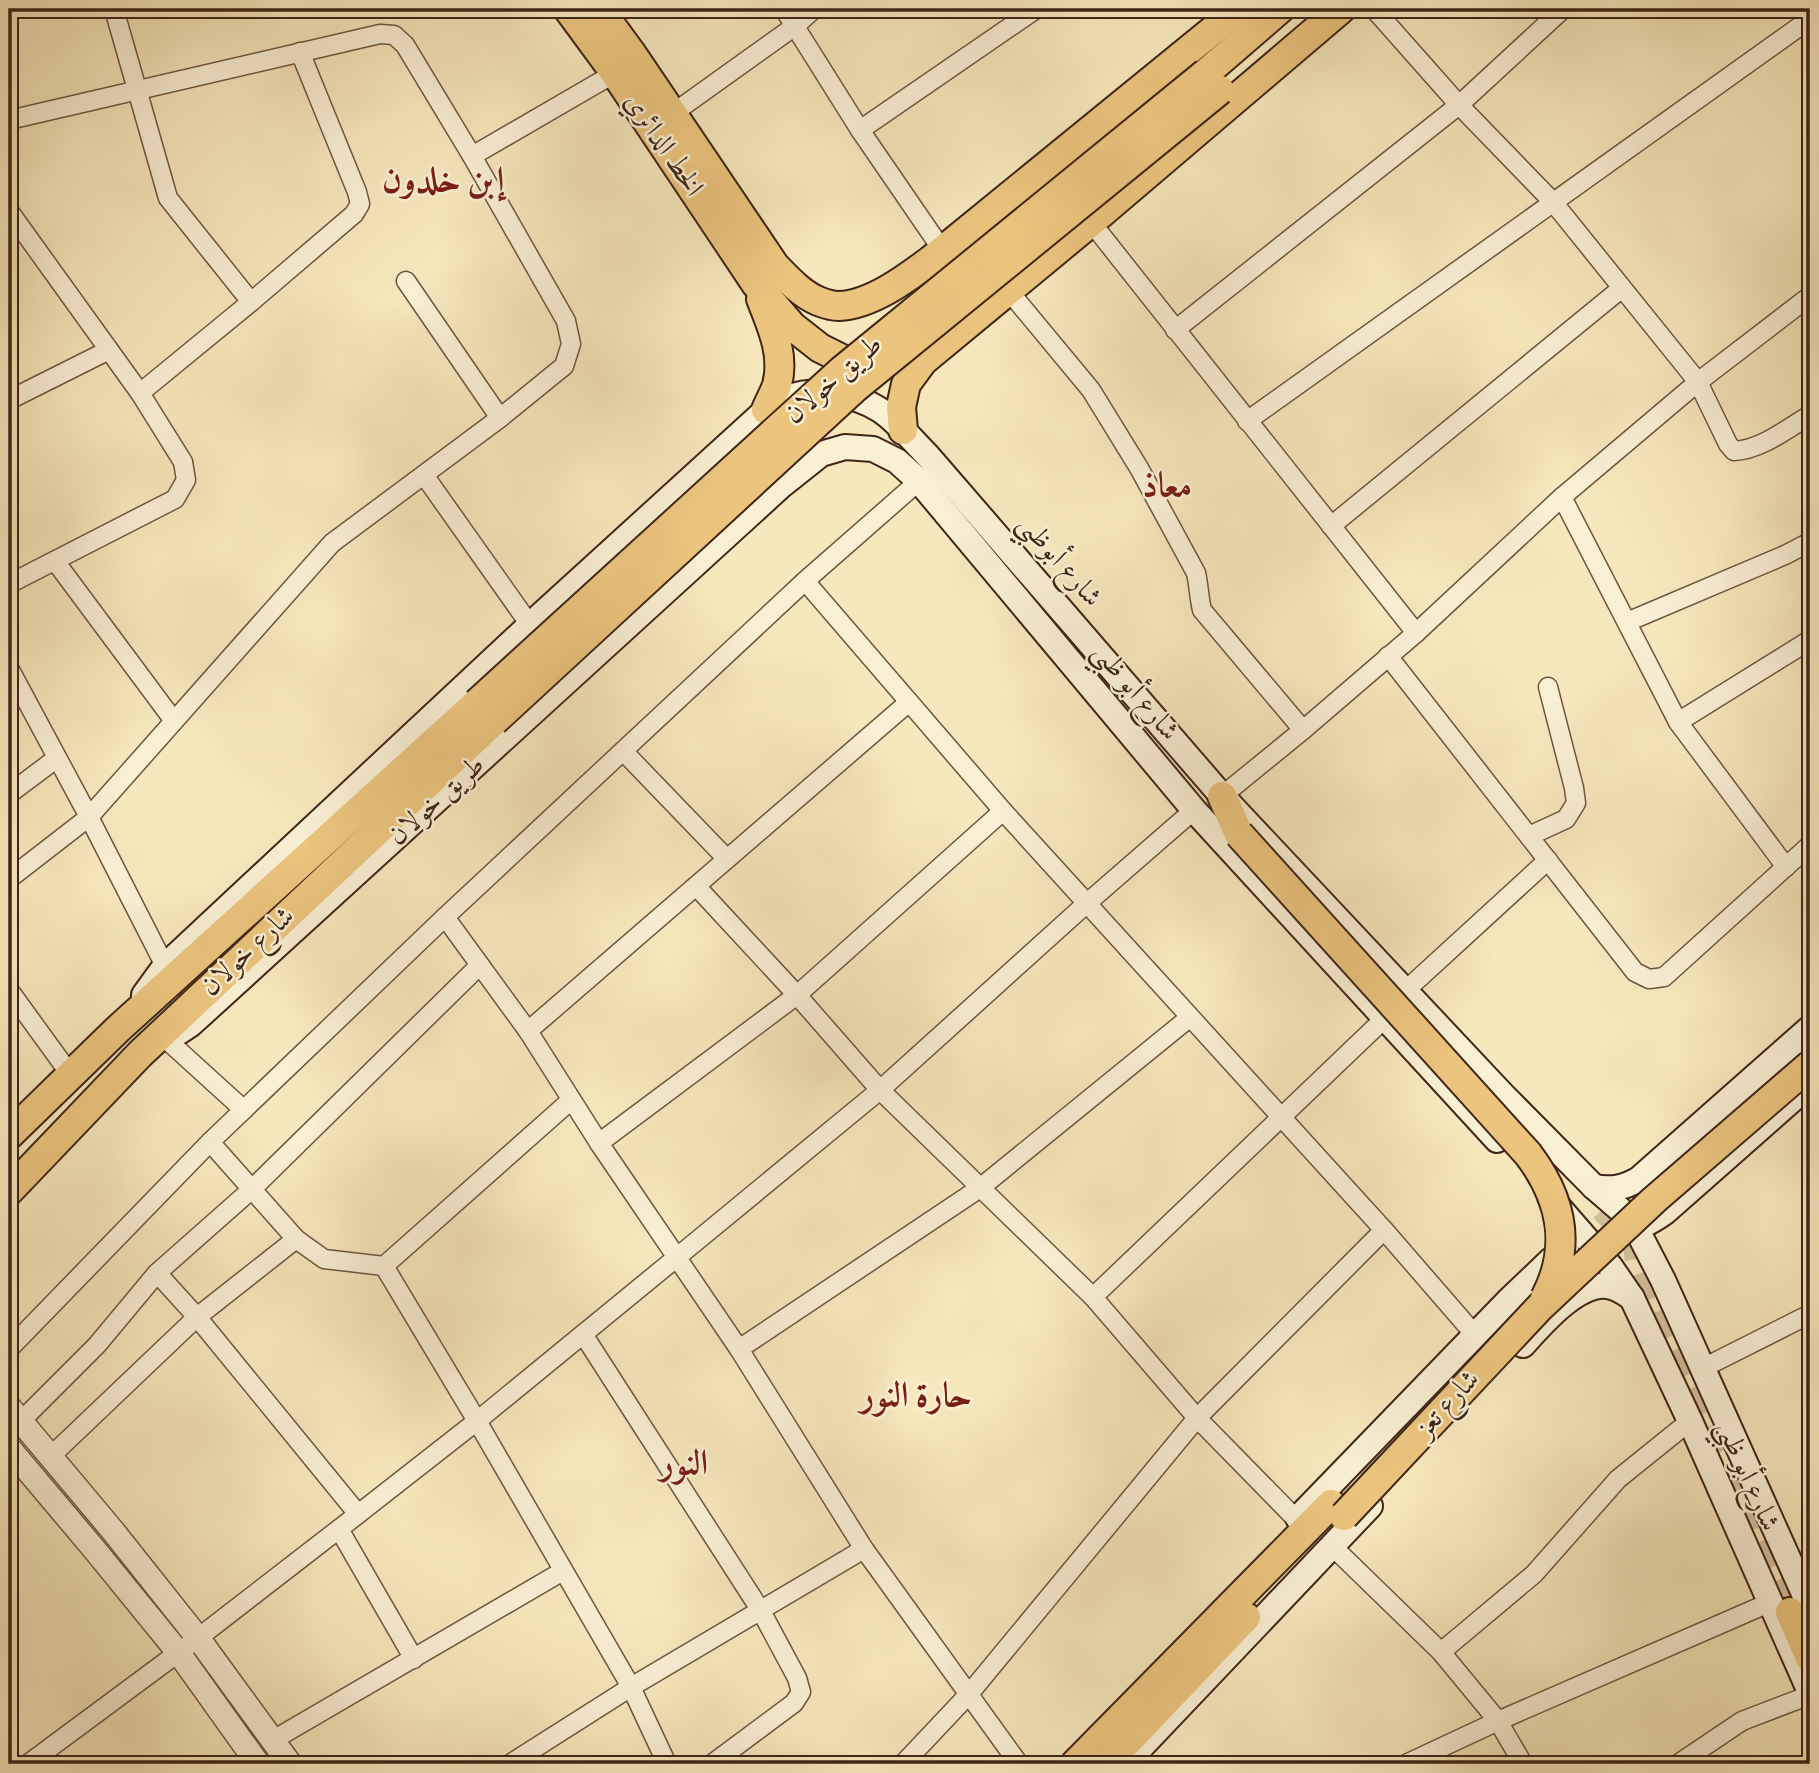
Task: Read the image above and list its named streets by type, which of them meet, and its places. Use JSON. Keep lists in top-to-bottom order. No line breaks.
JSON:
{"streets":{"main road":["الخط الدائري","طريق خولان","شارع أبوظبي","شارع أبو ظبي","شارع خولان","شارع تعز"]},"crossings":[["طريق خولان","شارع أبوظبي"],["طريق خولان","شارع أبو ظبي"],["طريق خولان","شارع خولان"],["شارع أبوظبي","شارع أبو ظبي"]],"districts":["إبن خلدون","معاذ","حارة النور","النور"]}
